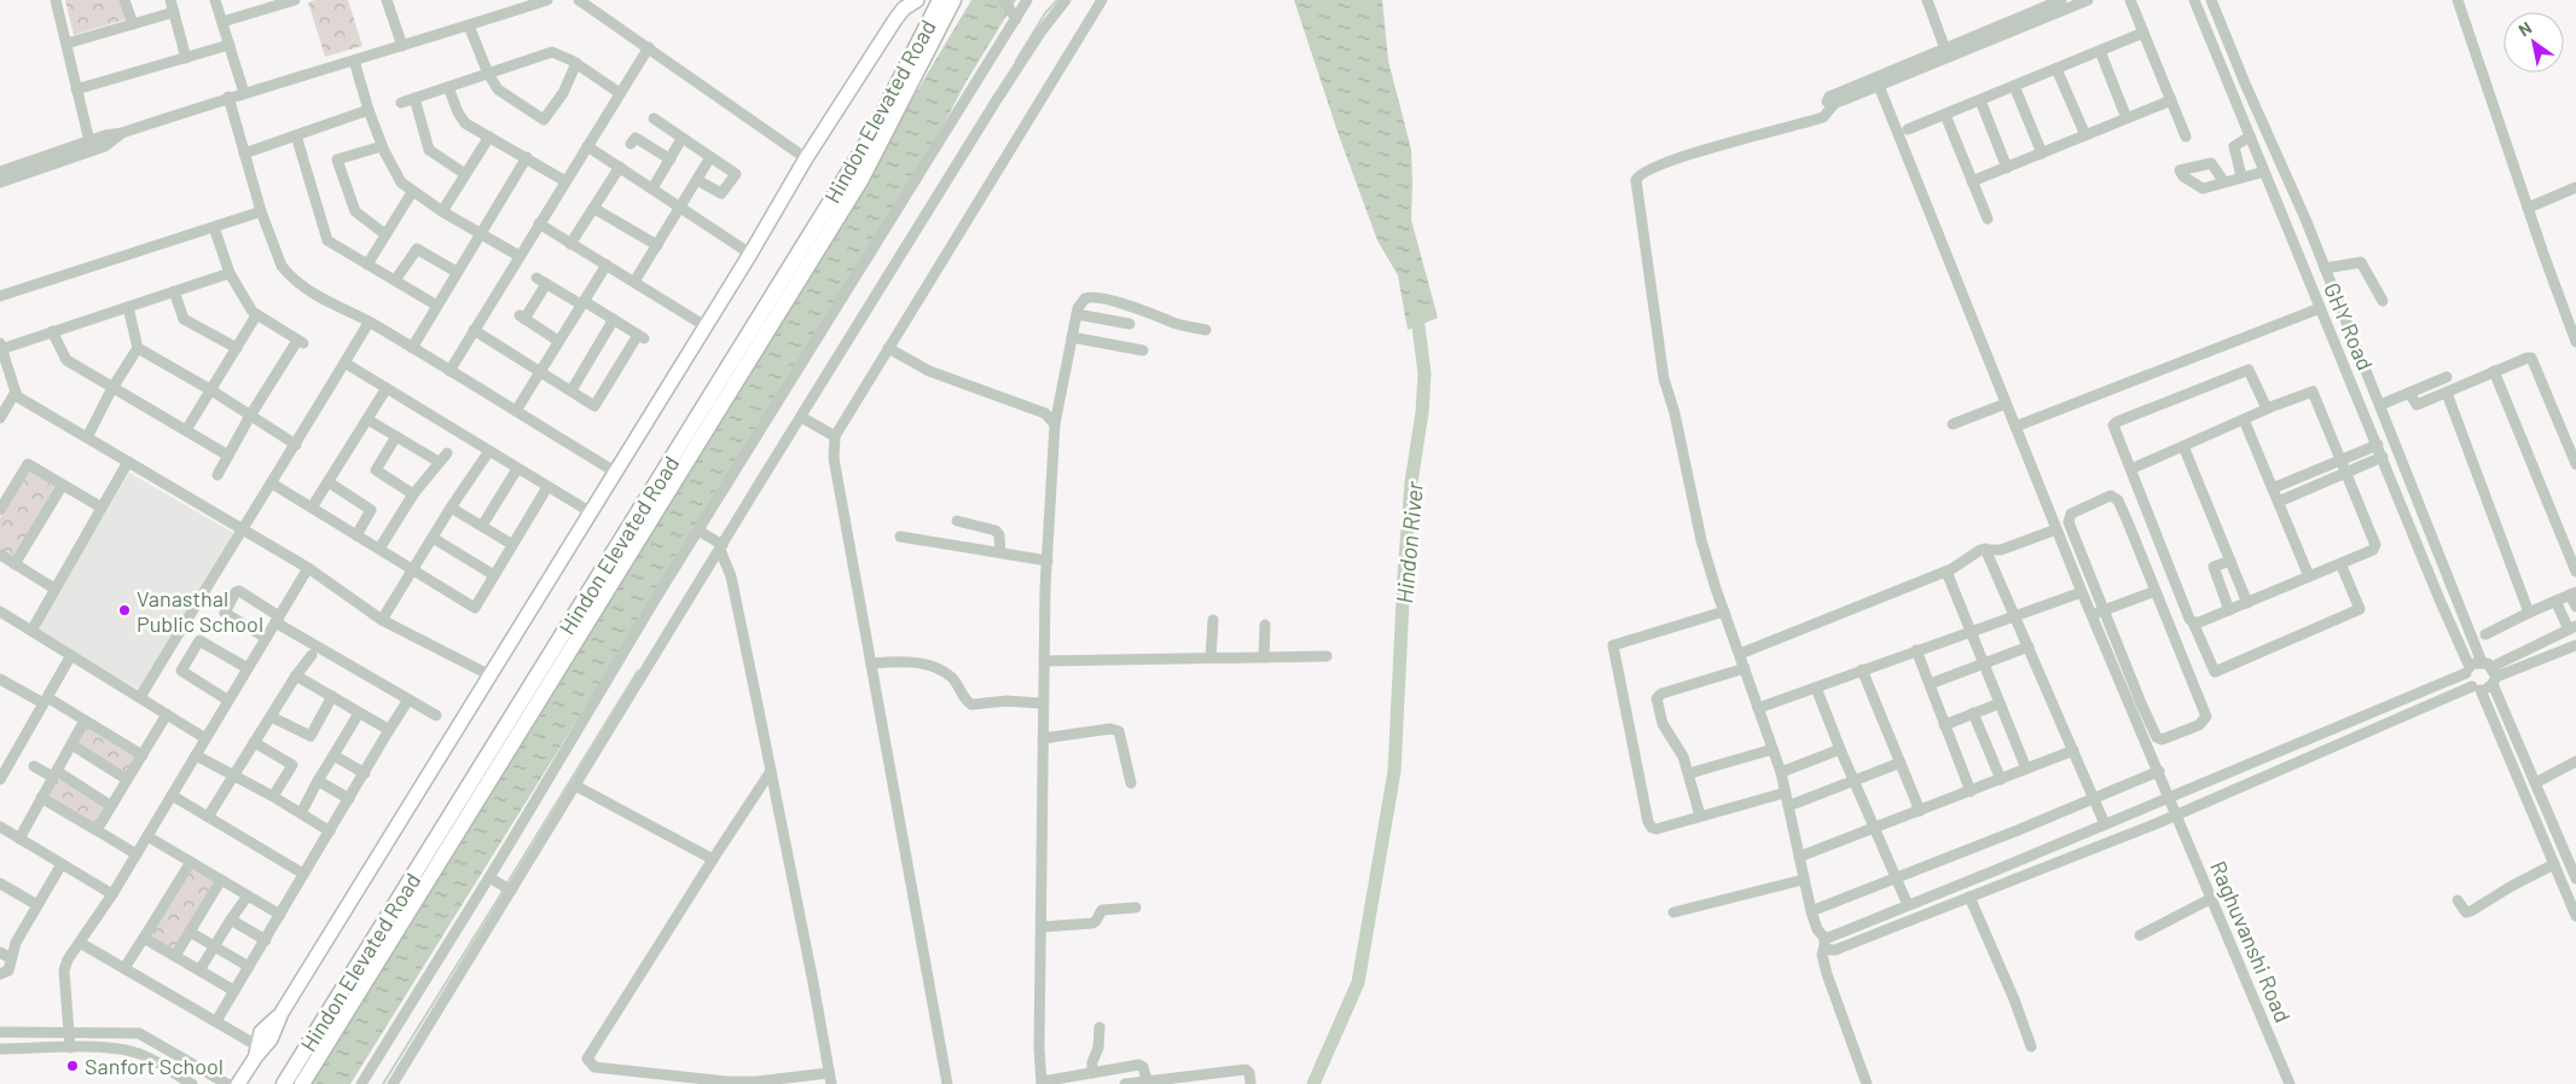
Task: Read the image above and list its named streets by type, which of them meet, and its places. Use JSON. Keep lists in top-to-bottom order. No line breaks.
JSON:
{"streets":{"highway":["Hindon Elevated Road"],"street":["GHY Road","Raghuvanshi Road"]},"water":["Hindon River"],"places":["Vanasthal Public School","Sanfort School"],"north":"top left"}
